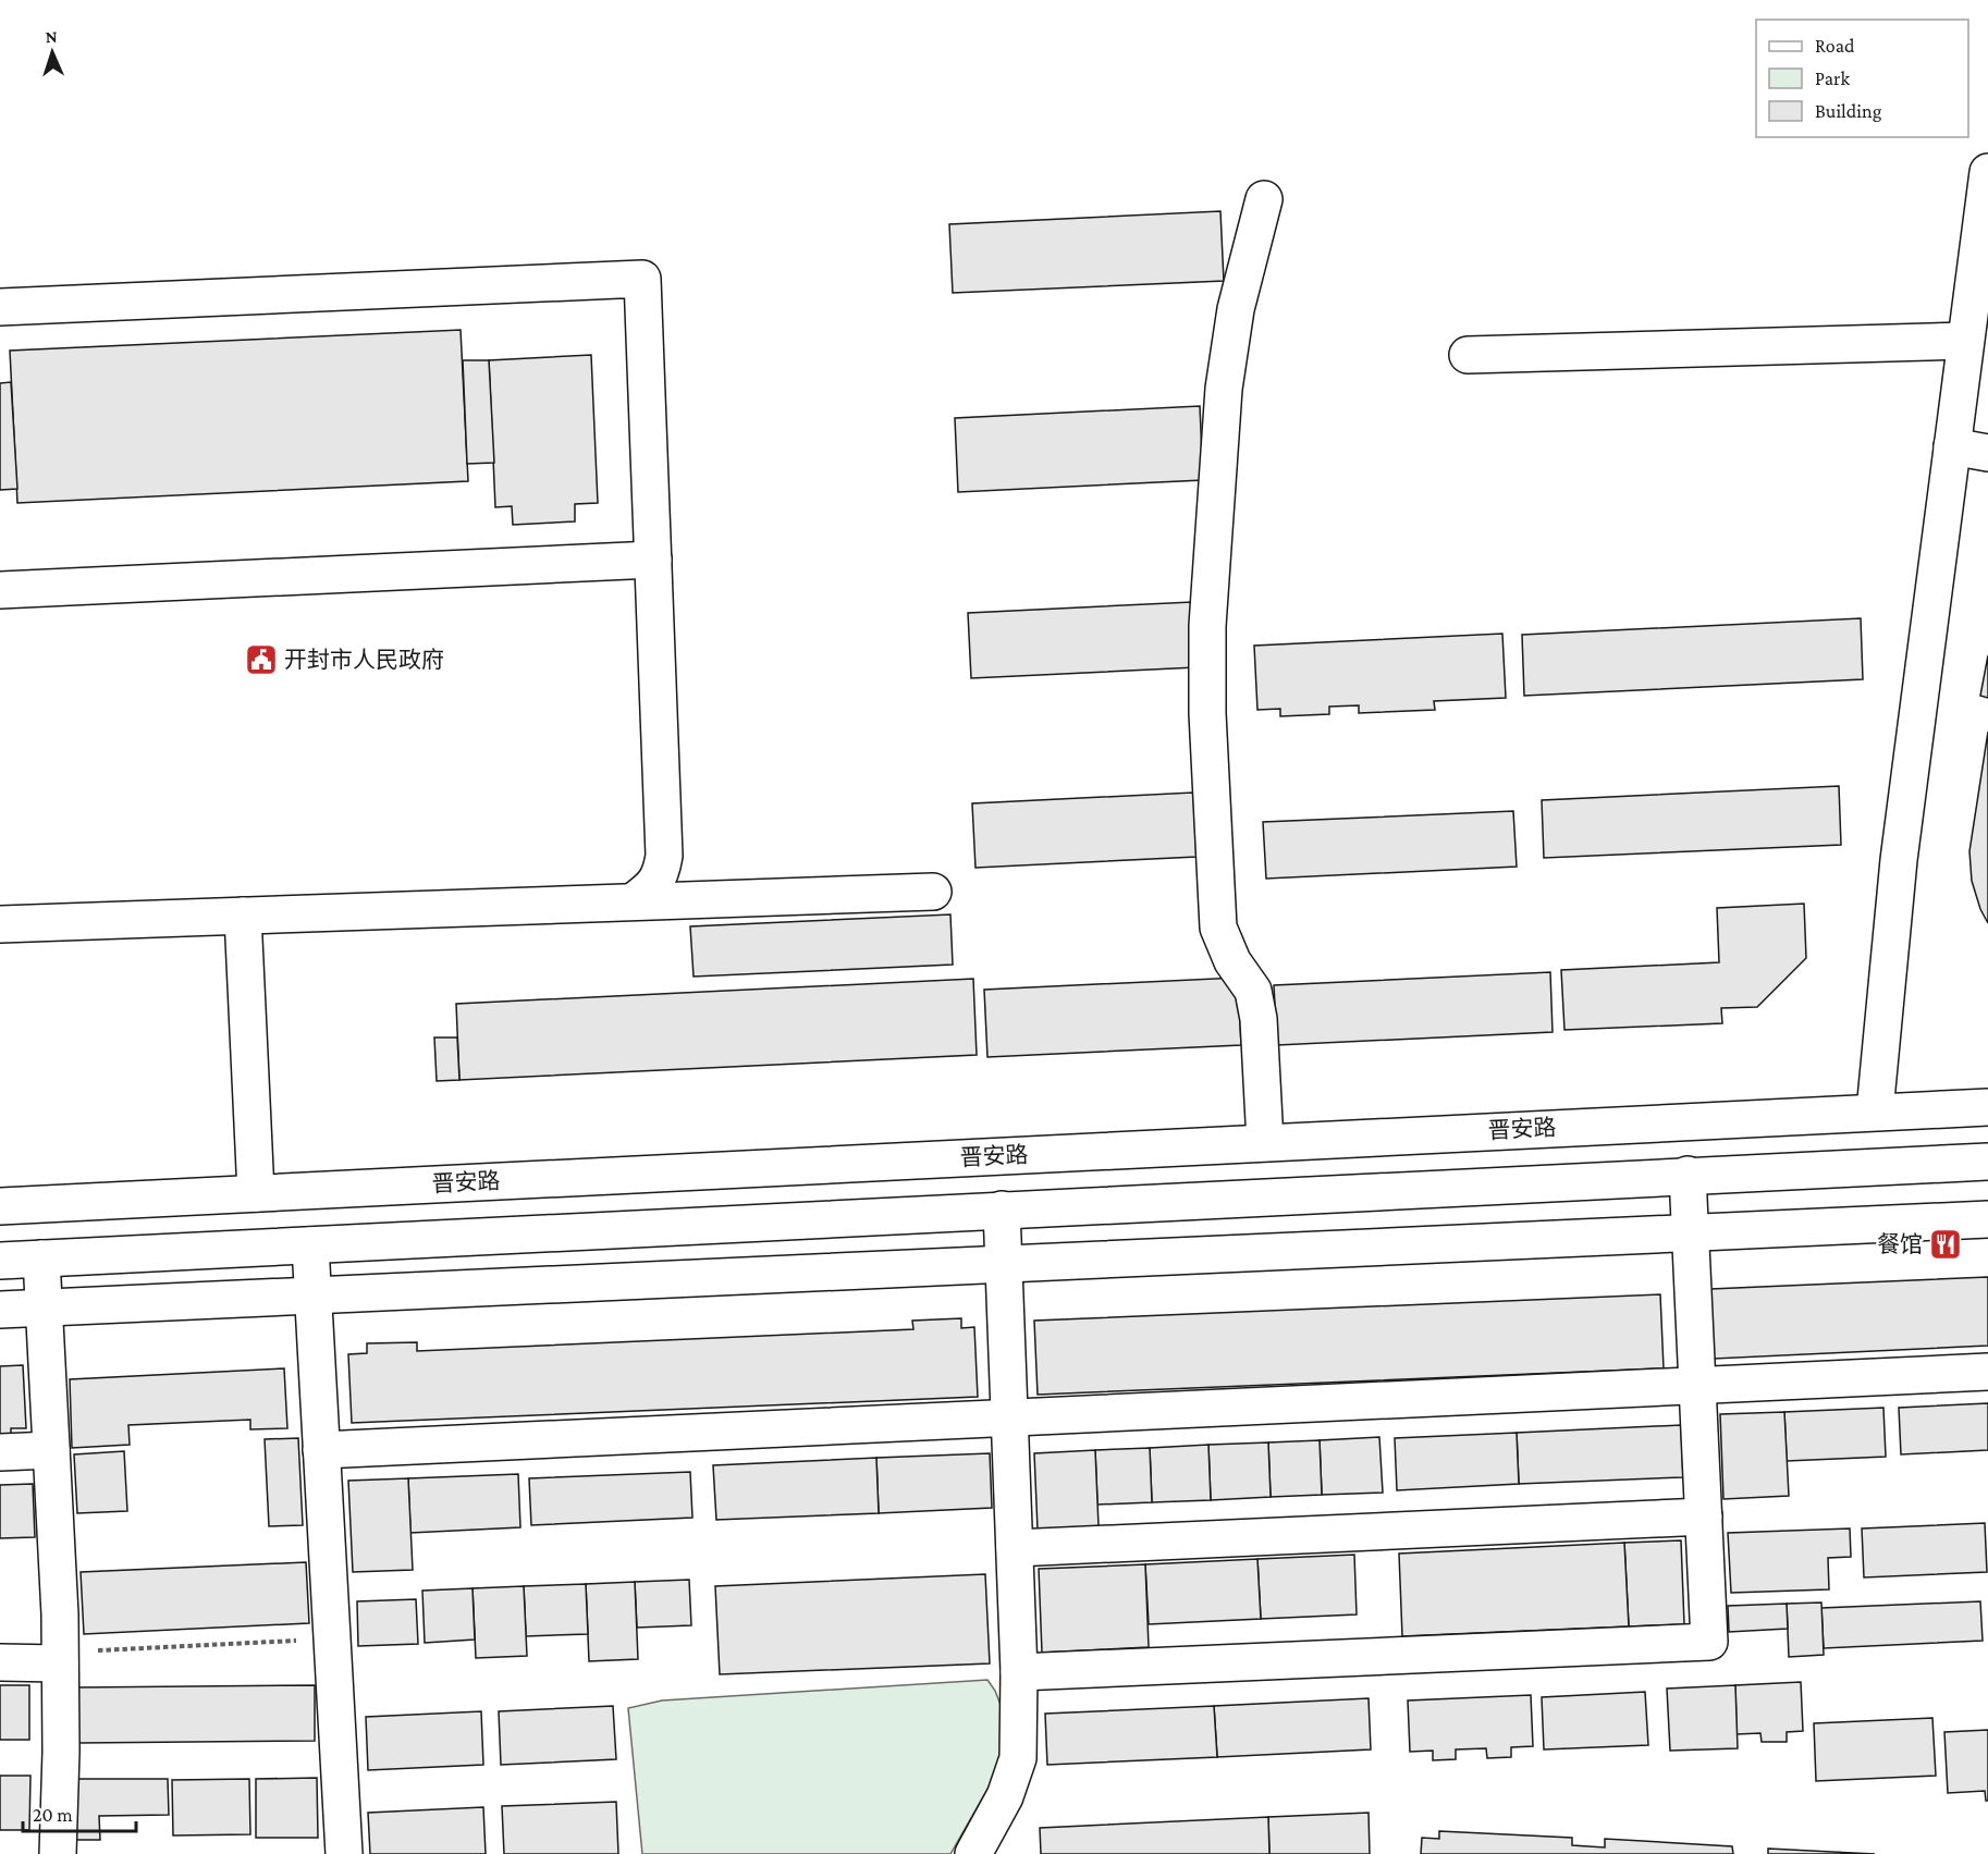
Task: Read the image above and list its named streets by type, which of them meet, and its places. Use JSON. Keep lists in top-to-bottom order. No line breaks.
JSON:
{"streets":{"main road":["晋安路"]},"places":{"public building":["开封市人民政府"],"restaurant":["餐馆"]},"legend":["Road","Park","Building"],"scale_bar":"20 m","north":"top"}
